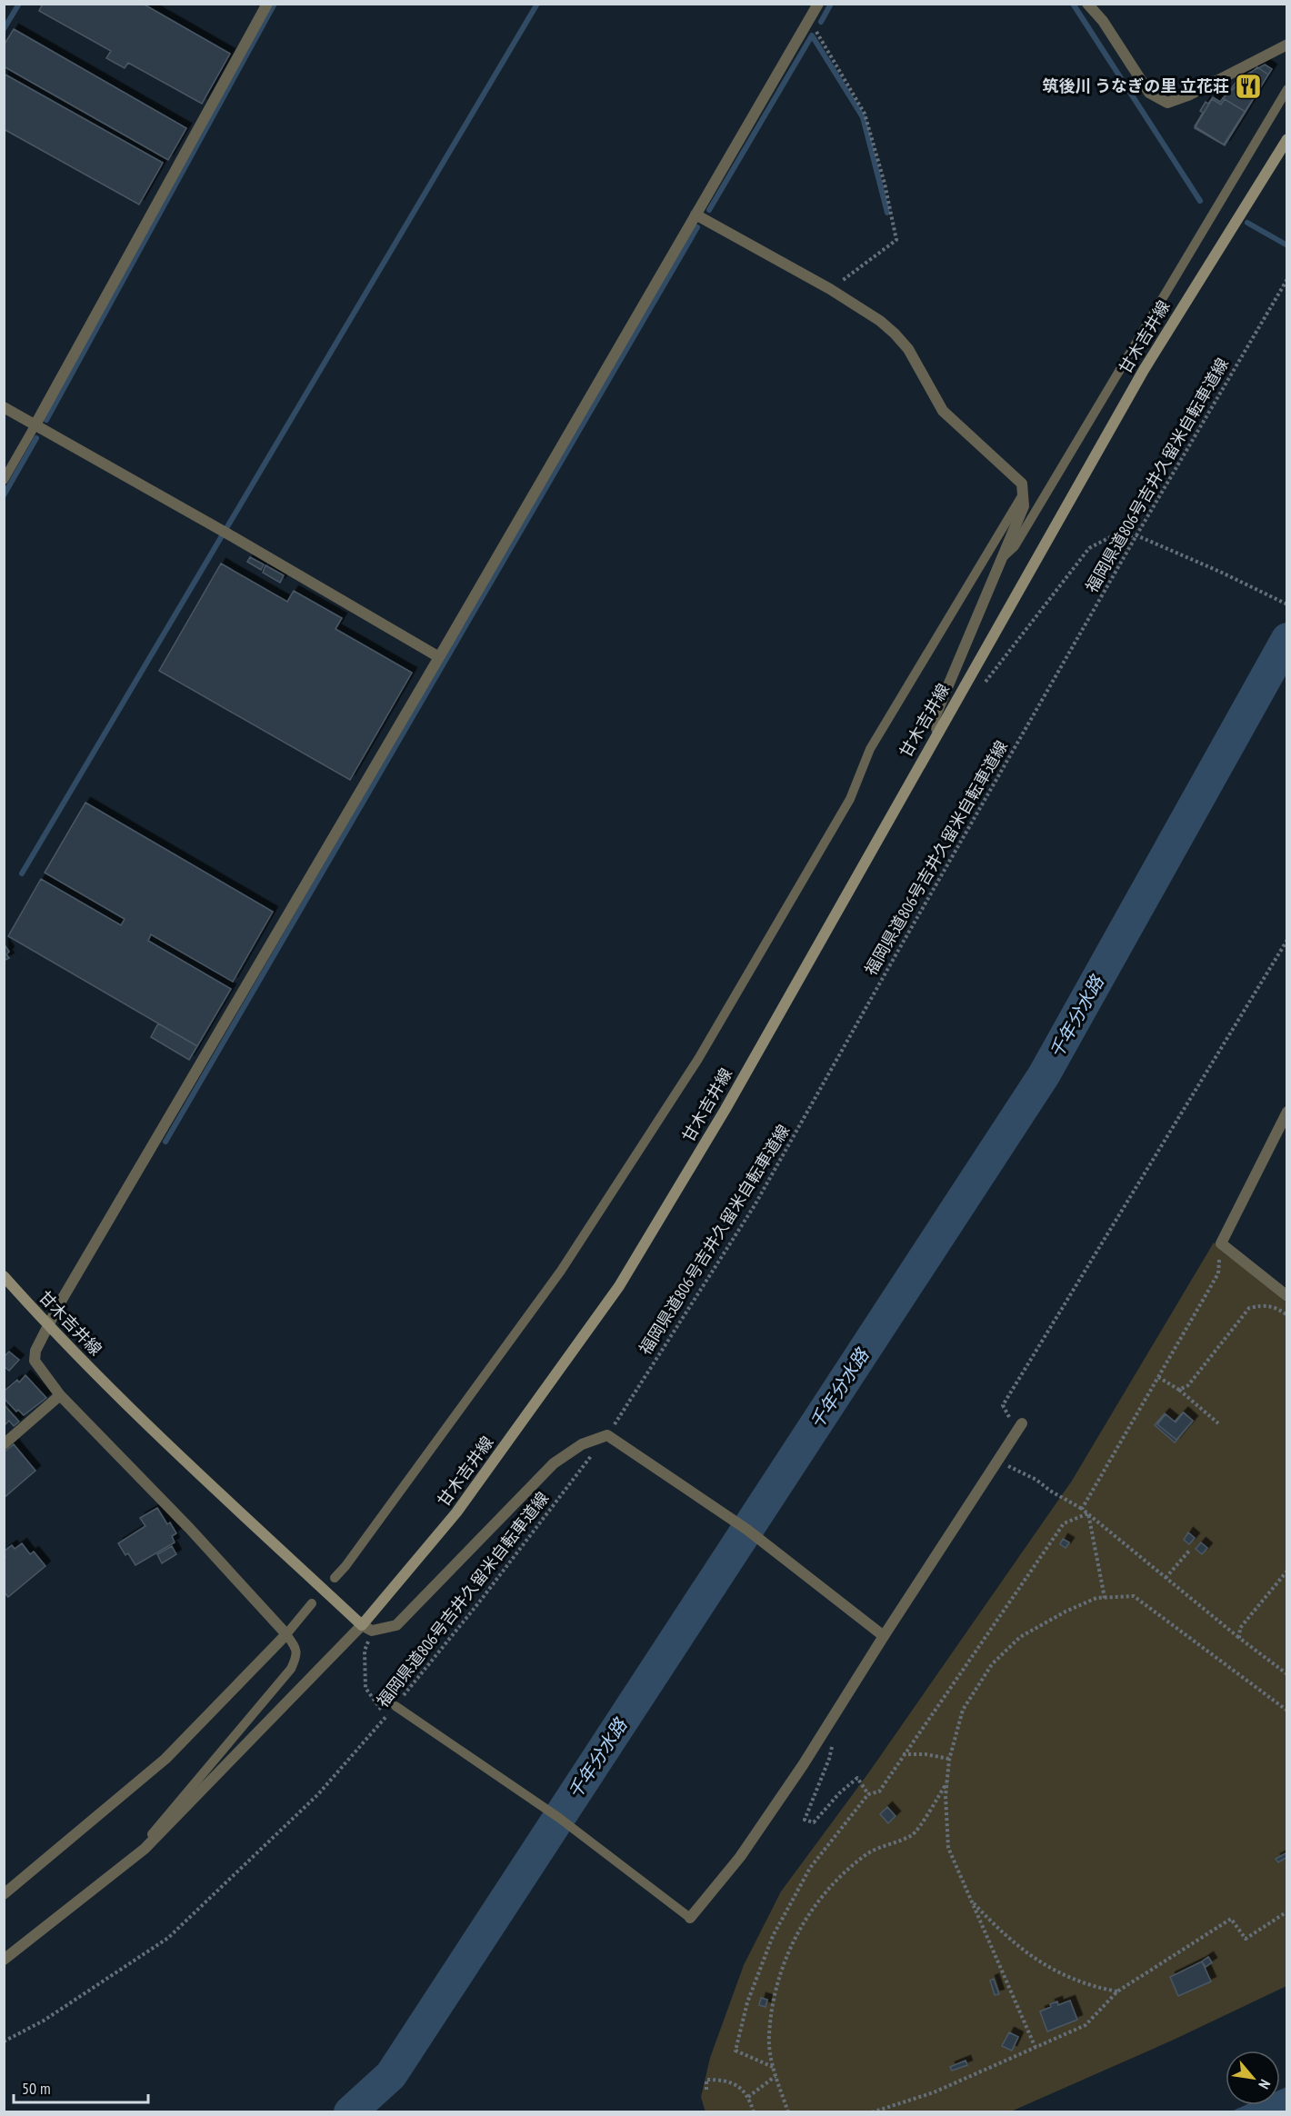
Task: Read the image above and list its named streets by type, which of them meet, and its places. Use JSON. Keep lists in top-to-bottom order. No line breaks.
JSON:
{"streets":{"main road":["甘木吉井線"],"path":["福岡県道806号吉井久留米自転車道線"]},"water":["千年分水路"],"places":{"restaurant":["筑後川 うなぎの里 立花荘"]},"scale_bar":"50 m","north":"bottom right"}
